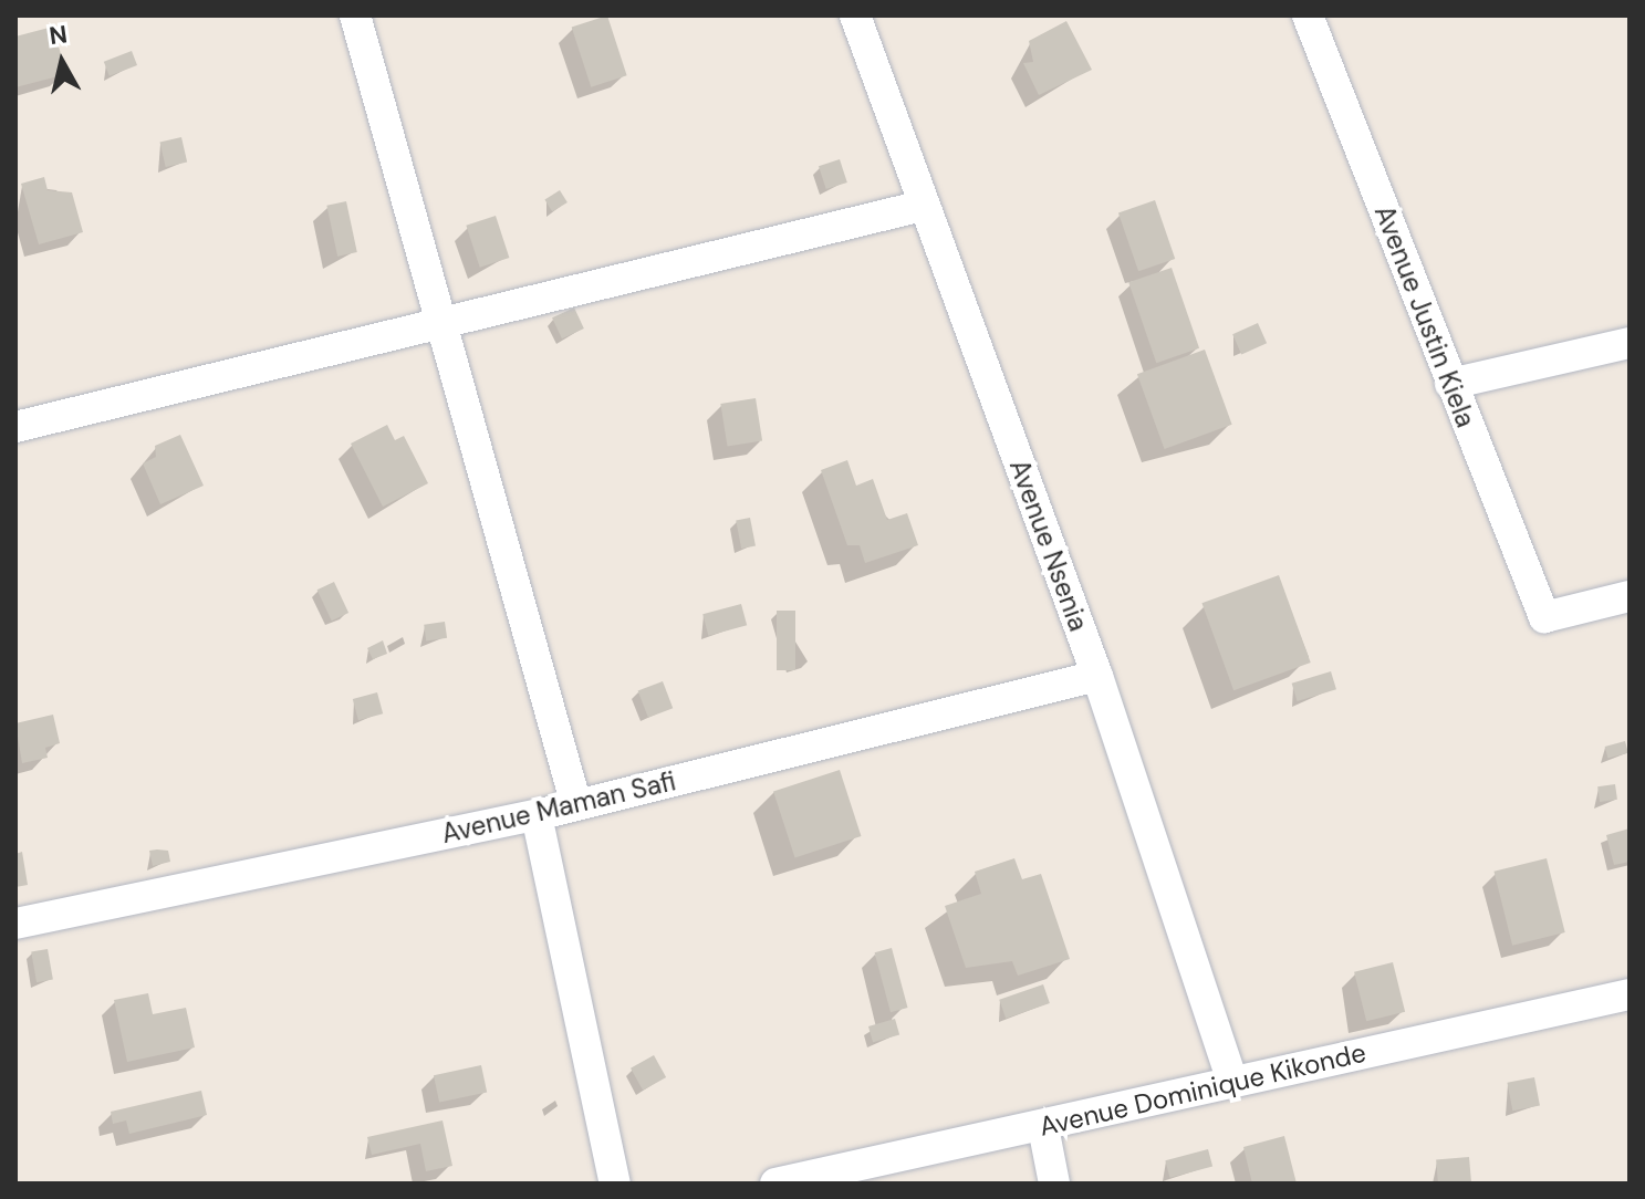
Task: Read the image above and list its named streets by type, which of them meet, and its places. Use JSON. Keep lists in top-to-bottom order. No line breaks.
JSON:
{"streets":{"street":["Avenue Justin Kiela","Avenue Nsenia","Avenue Maman Safi","Avenue Dominique Kikonde"]},"crossings":[["Avenue Nsenia","Avenue Maman Safi"],["Avenue Nsenia","Avenue Dominique Kikonde"]],"north":"top"}
